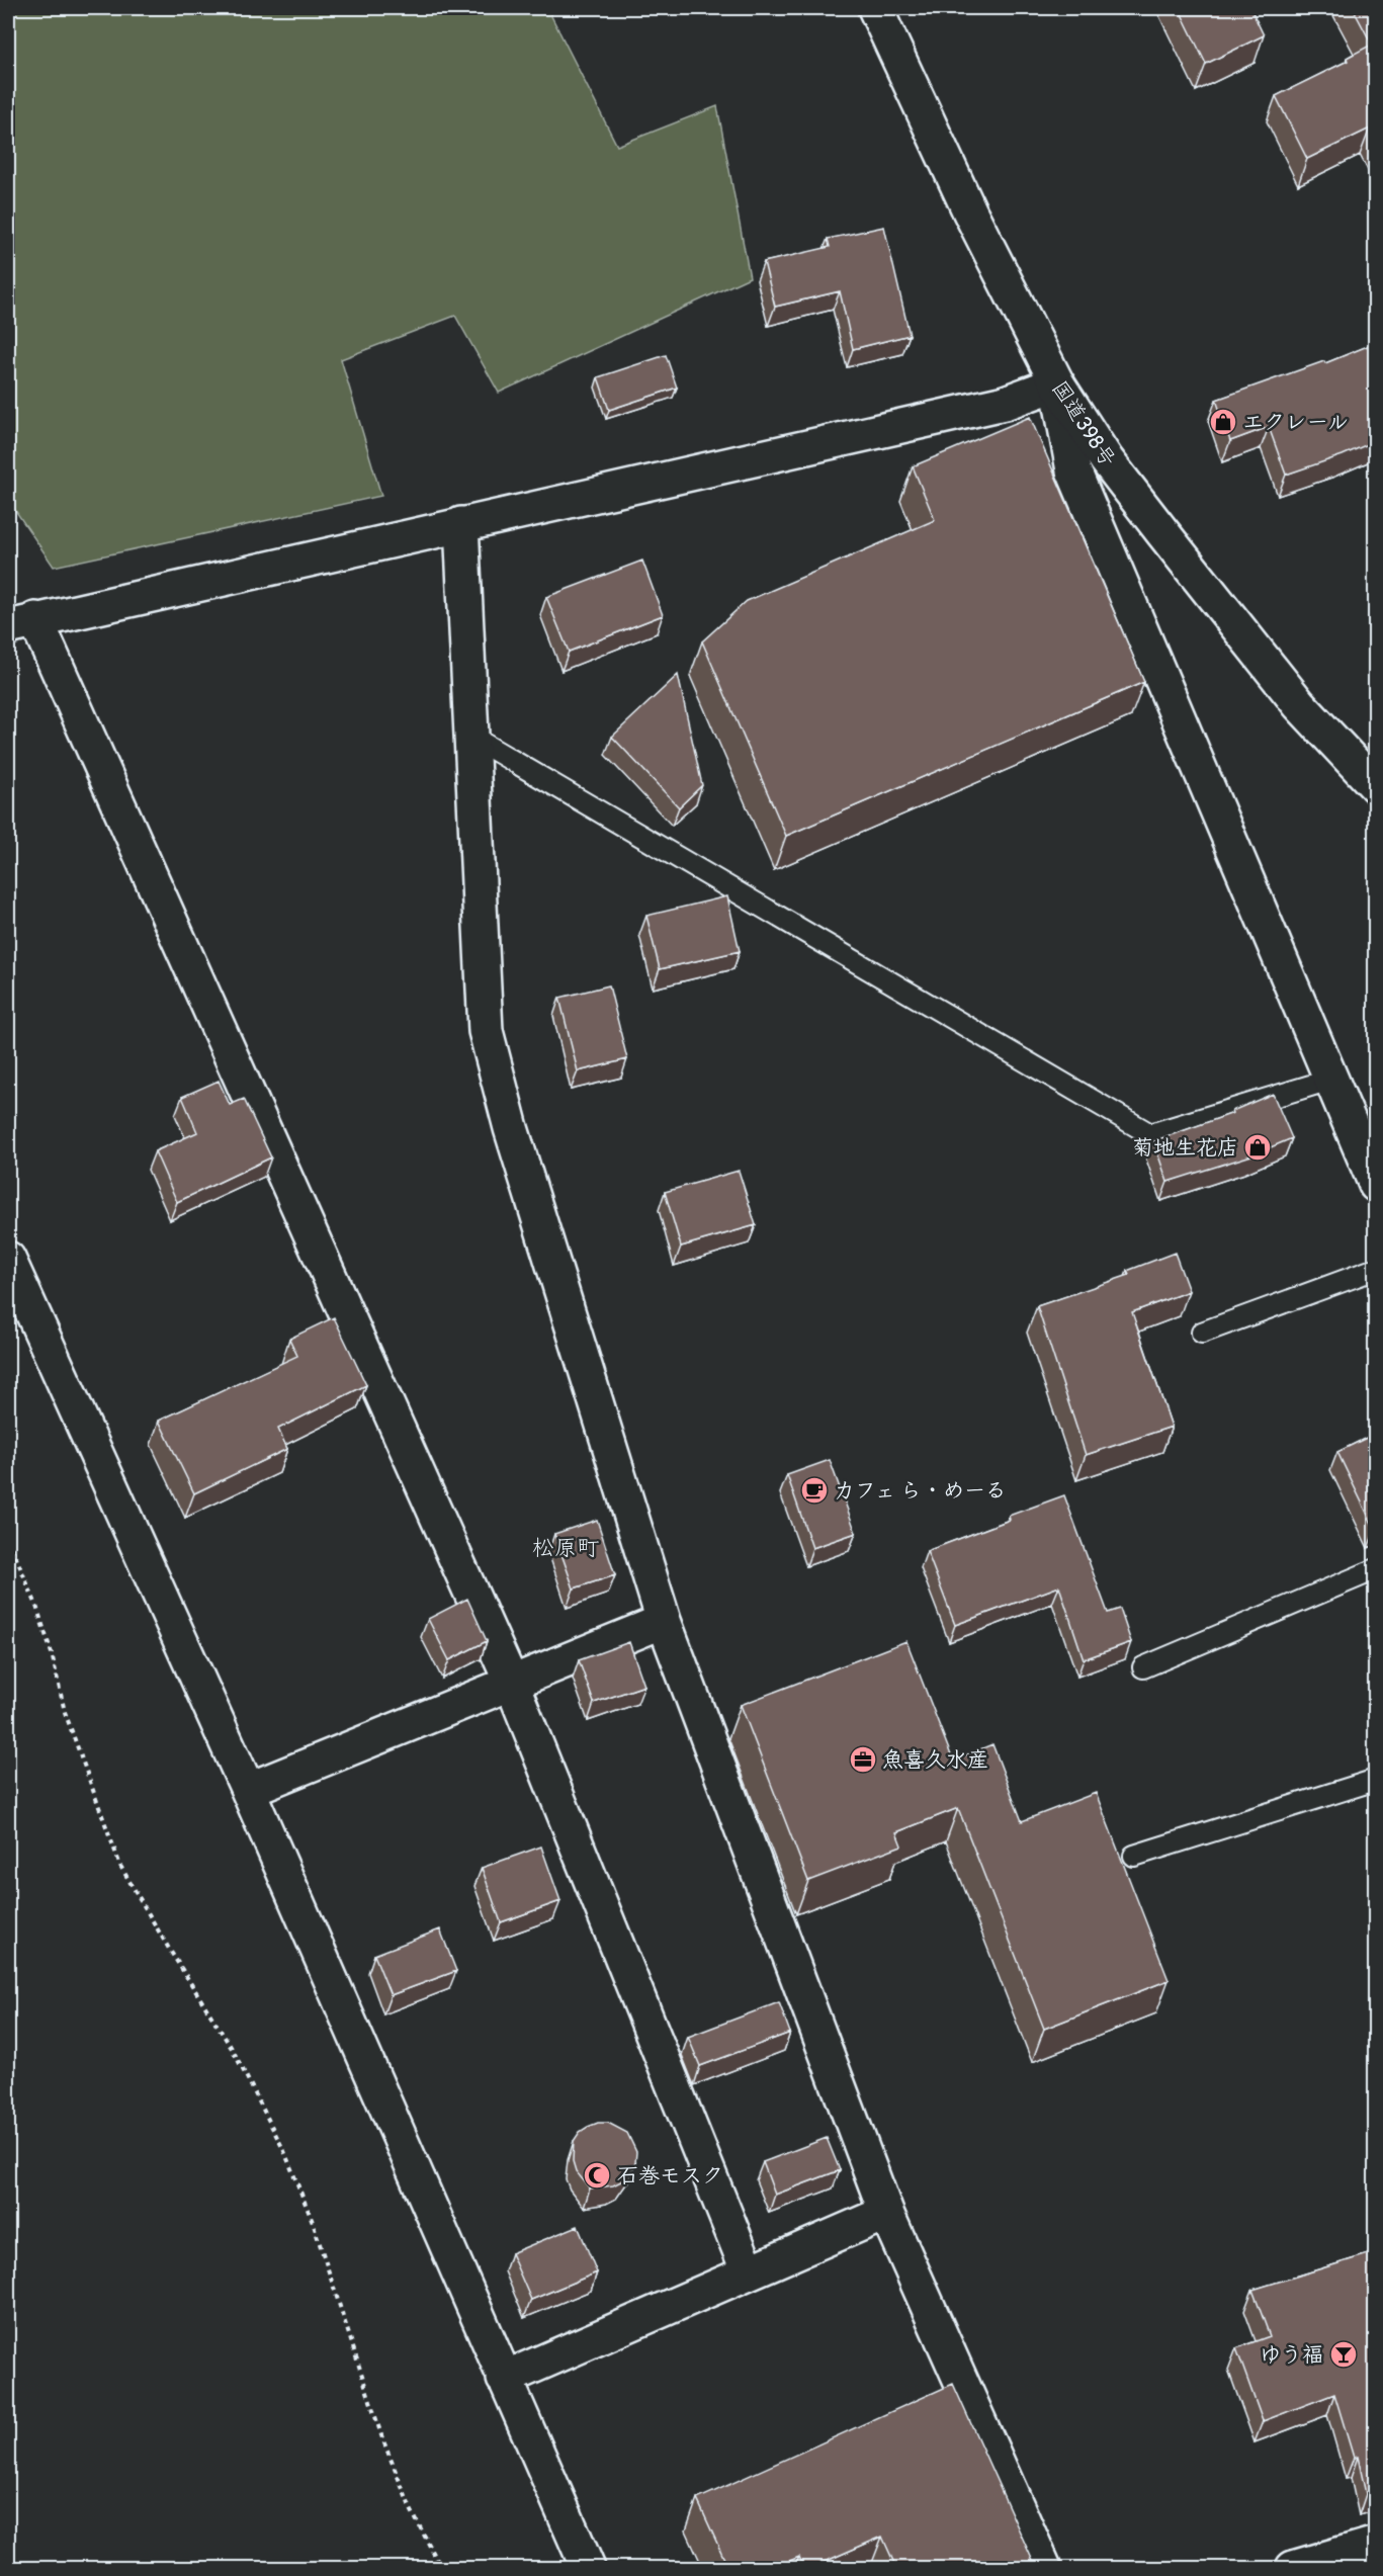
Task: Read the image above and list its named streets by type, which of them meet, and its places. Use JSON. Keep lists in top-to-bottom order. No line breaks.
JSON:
{"streets":{"main road":["国道398号"]},"districts":["松原町"],"places":{"shop":["エクレール","菊地生花店"],"cafe":["カフェ ら・めーる"],"office":["魚喜久水産"],"mosque":["石巻モスク"],"bar":["ゆう福"]}}
